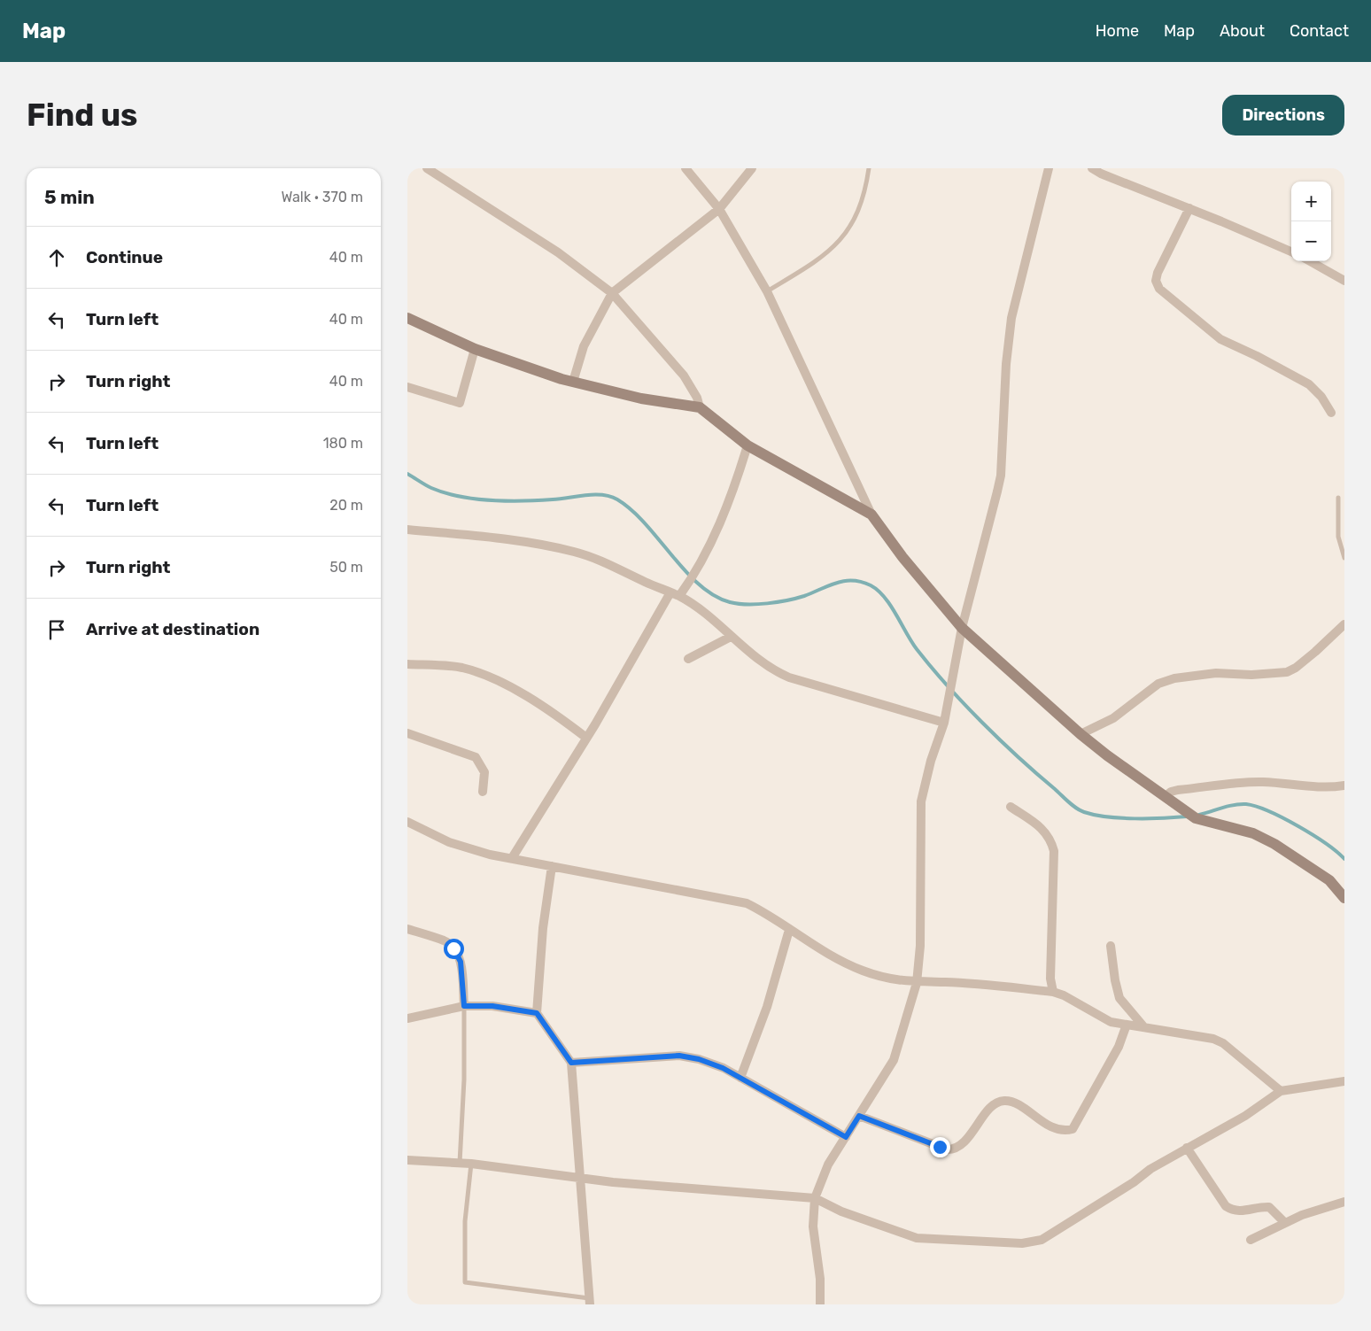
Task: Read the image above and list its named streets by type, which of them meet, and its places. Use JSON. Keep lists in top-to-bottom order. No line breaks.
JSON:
{"page":{"header":"Map","nav":["Home","Map","About","Contact"],"buttons":"Directions","title":"Find us","heading":["5 min","Walk · 370 m"],"map_buttons":["+","−"],"list":[["Continue","40 m"],["Turn left","40 m"],["Turn right","40 m"],["Turn left","180 m"],["Turn left","20 m"],["Turn right","50 m"],"Arrive at destination"]}}
